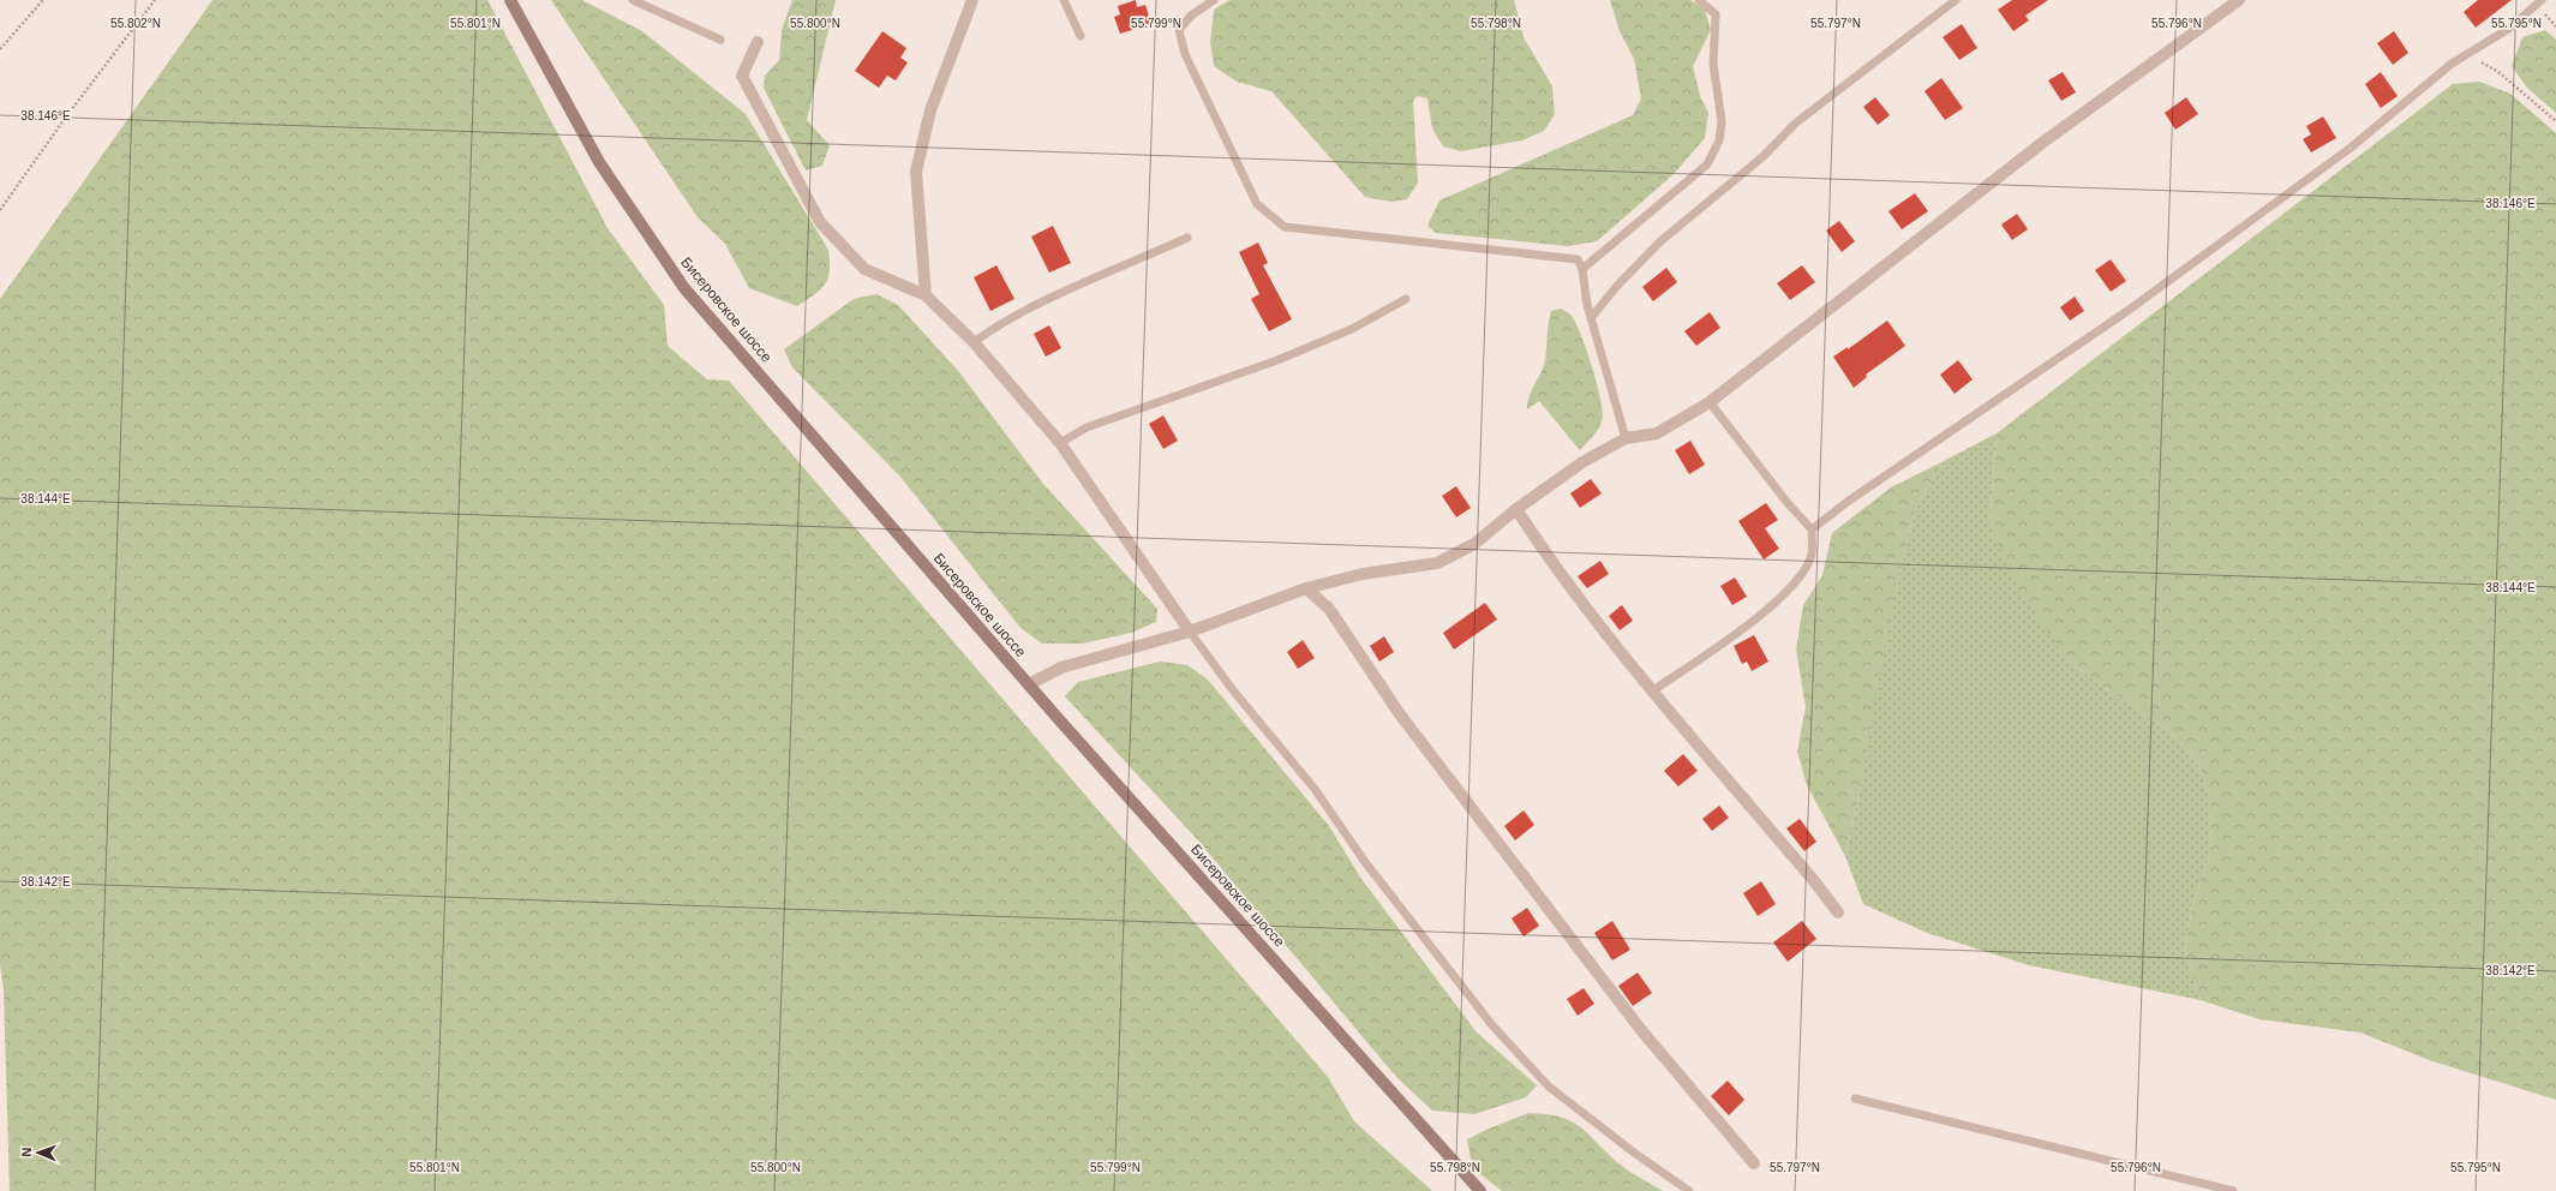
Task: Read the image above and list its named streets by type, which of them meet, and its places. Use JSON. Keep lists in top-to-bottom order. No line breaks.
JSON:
{"streets":{"main road":["Бисеровское шоссе"]},"north":"left","coordinates":["55.802°N","55.801°N","55.800°N","55.799°N","55.798°N","55.797°N","55.796°N","55.795°N","38.146°E","38.144°E","38.142°E"]}
